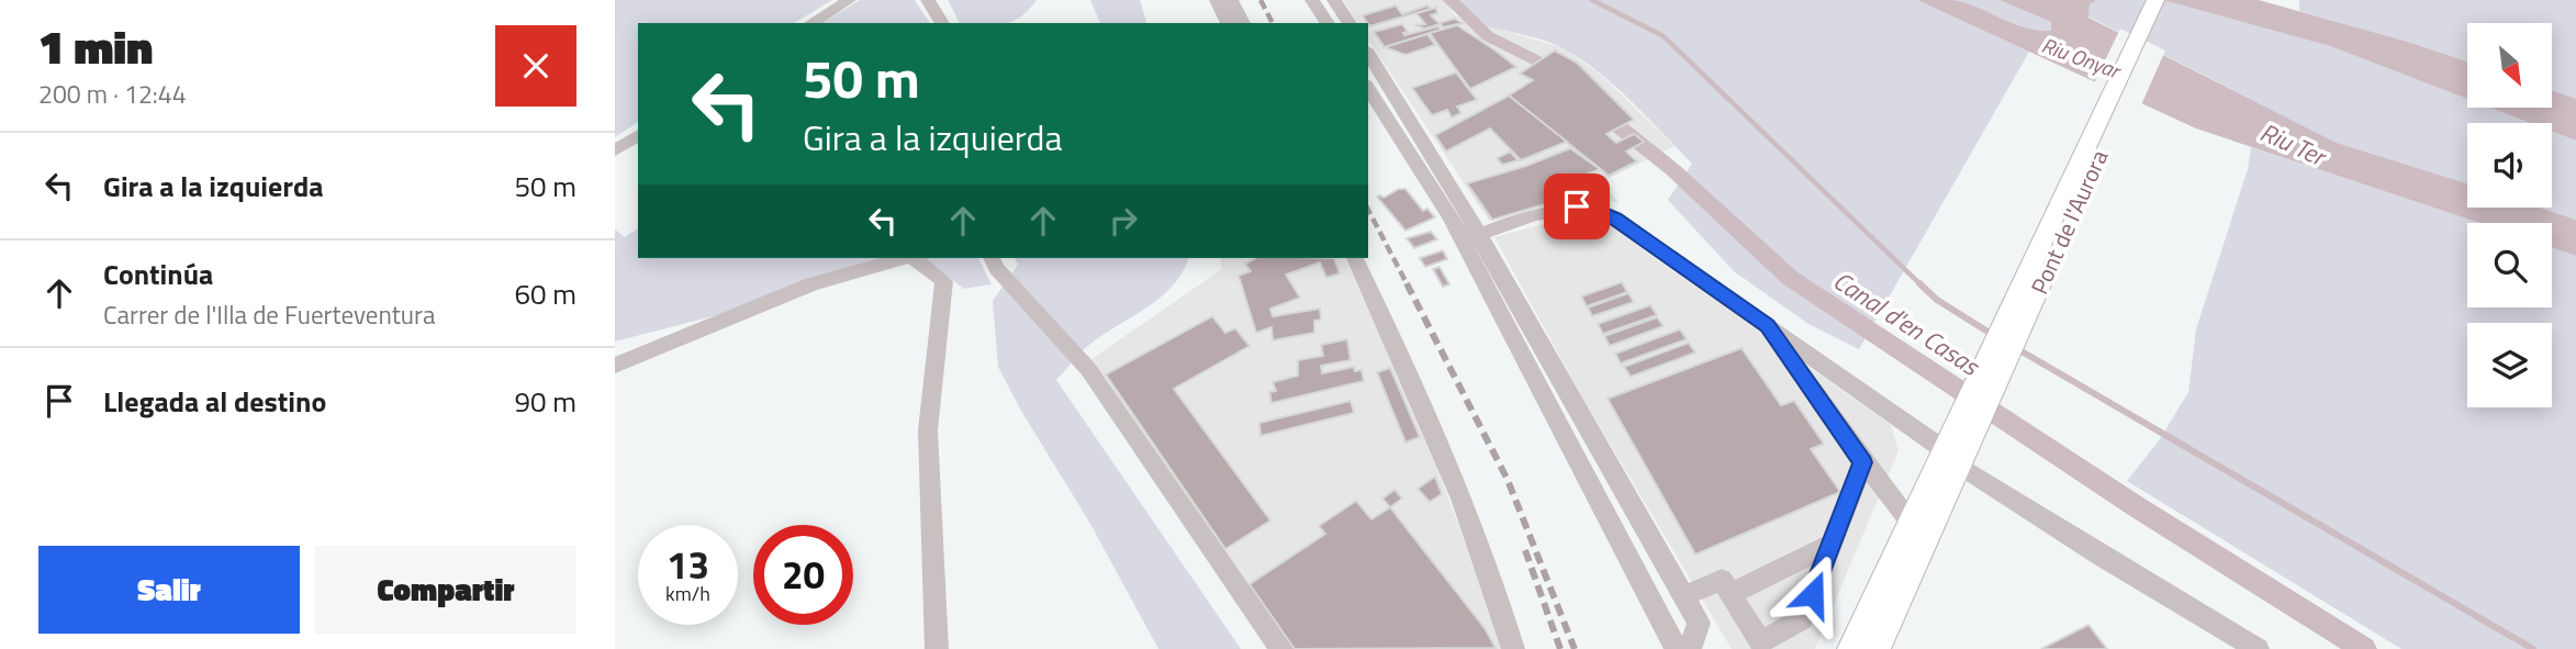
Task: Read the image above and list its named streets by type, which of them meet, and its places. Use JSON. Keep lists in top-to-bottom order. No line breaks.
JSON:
{"streets":{"main road":["Pont de l'Aurora"]},"water":["Riu Onyar","Riu Ter","Canal d'en Casas"],"north":"bottom right","page":{"heading":["1 min","200 m · 12:44"],"turn":["50 m","Gira a la izquierda"],"list":[{"name":"Gira a la izquierda","value":"50 m"},{"name":"Continúa","note":"Carrer de l'Illa de Fuerteventura","value":"60 m"},{"name":"Llegada al destino","value":"90 m"}],"speed":"13 km/h","limit":"20","buttons":["Salir","Compartir"]}}
